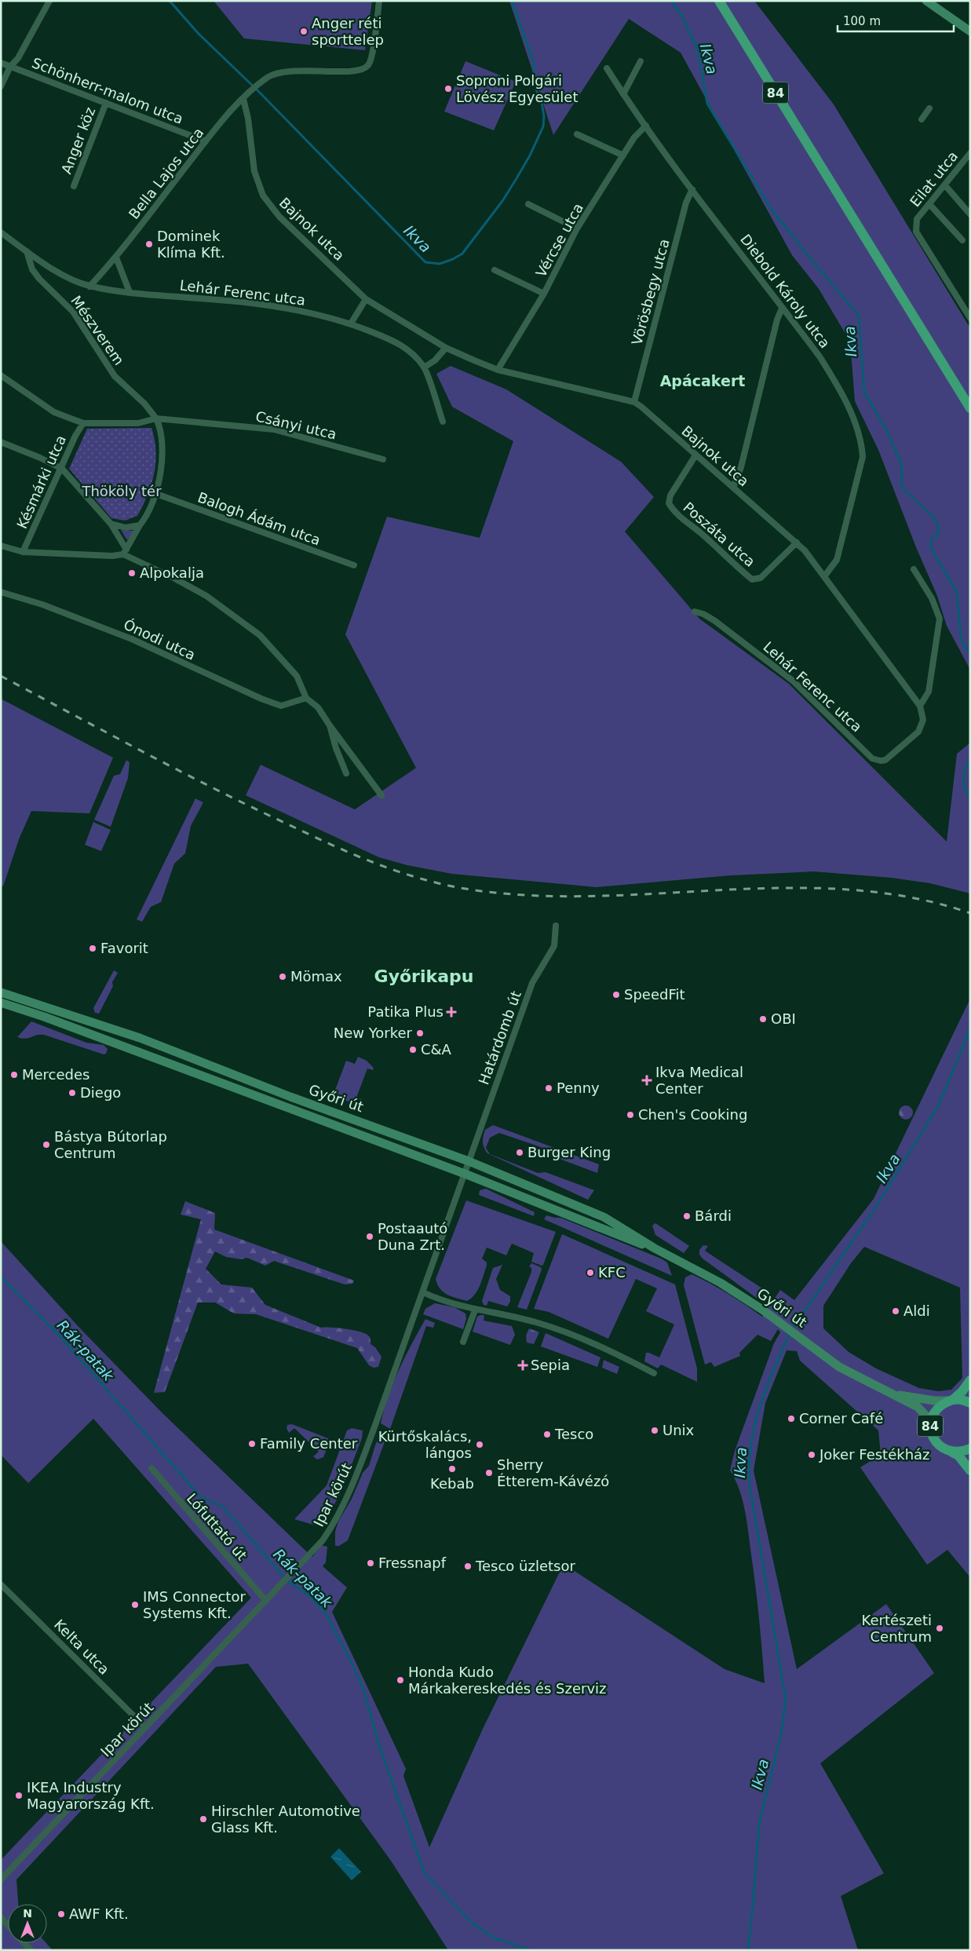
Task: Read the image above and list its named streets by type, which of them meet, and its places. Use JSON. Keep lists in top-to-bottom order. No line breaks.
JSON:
{"streets":{"main road":["84","Győri út"],"street":["Schönherr-malom utca","Anger köz","Bella Lajos utca","Eilat utca","Bajnok utca","Vércse utca","Diebold Károly utca","Vörösbegy utca","Lehár Ferenc utca","Mészverem","Csányi utca","Késmárki utca","Balogh Ádám utca","Poszáta utca","Ónodi utca","Határdomb út","Ipar körút","Lófuttató út","Kelta utca"]},"crossings":[["Schönherr-malom utca","Anger köz"],["Schönherr-malom utca","Bella Lajos utca"],["84","Győri út"],["Bella Lajos utca","Bajnok utca"],["Bella Lajos utca","Lehár Ferenc utca"],["Bajnok utca","Vércse utca"],["Bajnok utca","Diebold Károly utca"],["Bajnok utca","Vörösbegy utca"],["Bajnok utca","Lehár Ferenc utca"],["Bajnok utca","Poszáta utca"],["Vércse utca","Diebold Károly utca"],["Diebold Károly utca","Vörösbegy utca"],["Lehár Ferenc utca","Mészverem"],["Mészverem","Csányi utca"],["Határdomb út","Győri út"],["Határdomb út","Ipar körút"],["Győri út","Ipar körút"],["Ipar körút","Lófuttató út"],["Ipar körút","Kelta utca"]],"districts":["Apácakert","Győrikapu"],"water":["Ikva","Rák-patak"],"parks":["Thököly tér"],"places":{"other":["Anger réti sporttelep","Soproni Polgári Lövész Egyesület","Dominek Klíma Kft.","Alpokalja","Favorit","Mömax","SpeedFit","OBI","New Yorker","C&A","Mercedes","Penny","Diego","Chen's Cooking","Bástya Bútorlap Centrum","Burger King","Bárdi","Postaautó Duna Zrt.","KFC","Aldi","Corner Café","Unix","Tesco","Family Center","Kürtőskalács, lángos","Joker Festékház","Kebab","Sherry Étterem-Kávézó","Fressnapf","Tesco üzletsor","IMS Connector Systems Kft.","Kertészeti Centrum","Honda Kudo Márkakereskedés és Szerviz","IKEA Industry Magyarország Kft.","Hirschler Automotive Glass Kft.","AWF Kft."],"health":["Patika Plus","Ikva Medical Center","Sepia"]},"scale_bar":"100 m","north":"top"}
